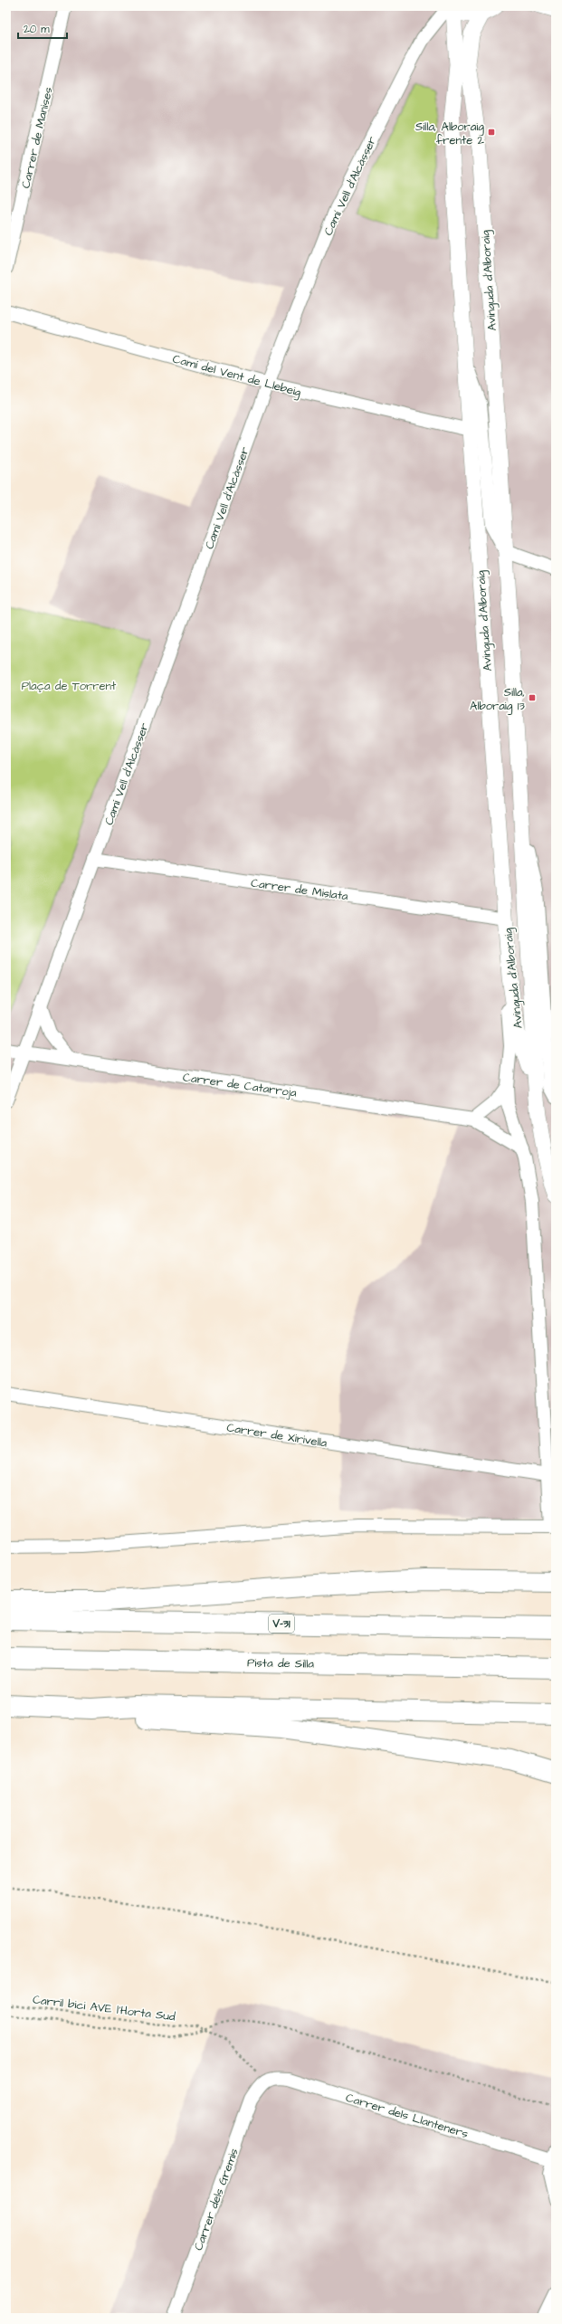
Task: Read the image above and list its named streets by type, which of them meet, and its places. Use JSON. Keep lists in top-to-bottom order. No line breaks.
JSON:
{"streets":{"highway":["V-31","Pista de Silla"],"street":["Carrer de Manises","Camí Vell d'Alcàsser","Avinguda d’Alboraig","Camí del Vent de Llebeig","Carrer de Mislata","Carrer de Catarroja","Carrer de Xirivella","Carrer dels Llanteners","Carrer dels Gremis"],"path":["Carril bici AVE l'Horta Sud"]},"crossings":[["Camí Vell d'Alcàsser","Avinguda d’Alboraig"],["Camí Vell d'Alcàsser","Camí del Vent de Llebeig"],["Camí Vell d'Alcàsser","Carrer de Mislata"],["Camí Vell d'Alcàsser","Carrer de Catarroja"],["Avinguda d’Alboraig","Camí del Vent de Llebeig"],["Avinguda d’Alboraig","Carrer de Mislata"],["Carril bici AVE l'Horta Sud","Carrer dels Llanteners"],["Carril bici AVE l'Horta Sud","Carrer dels Gremis"],["Carrer dels Llanteners","Carrer dels Gremis"]],"parks":["Plaça de Torrent"],"places":{"transit":["Silla, Alboraig frente 2","Silla, Alboraig 13"]},"scale_bar":"20 m"}
